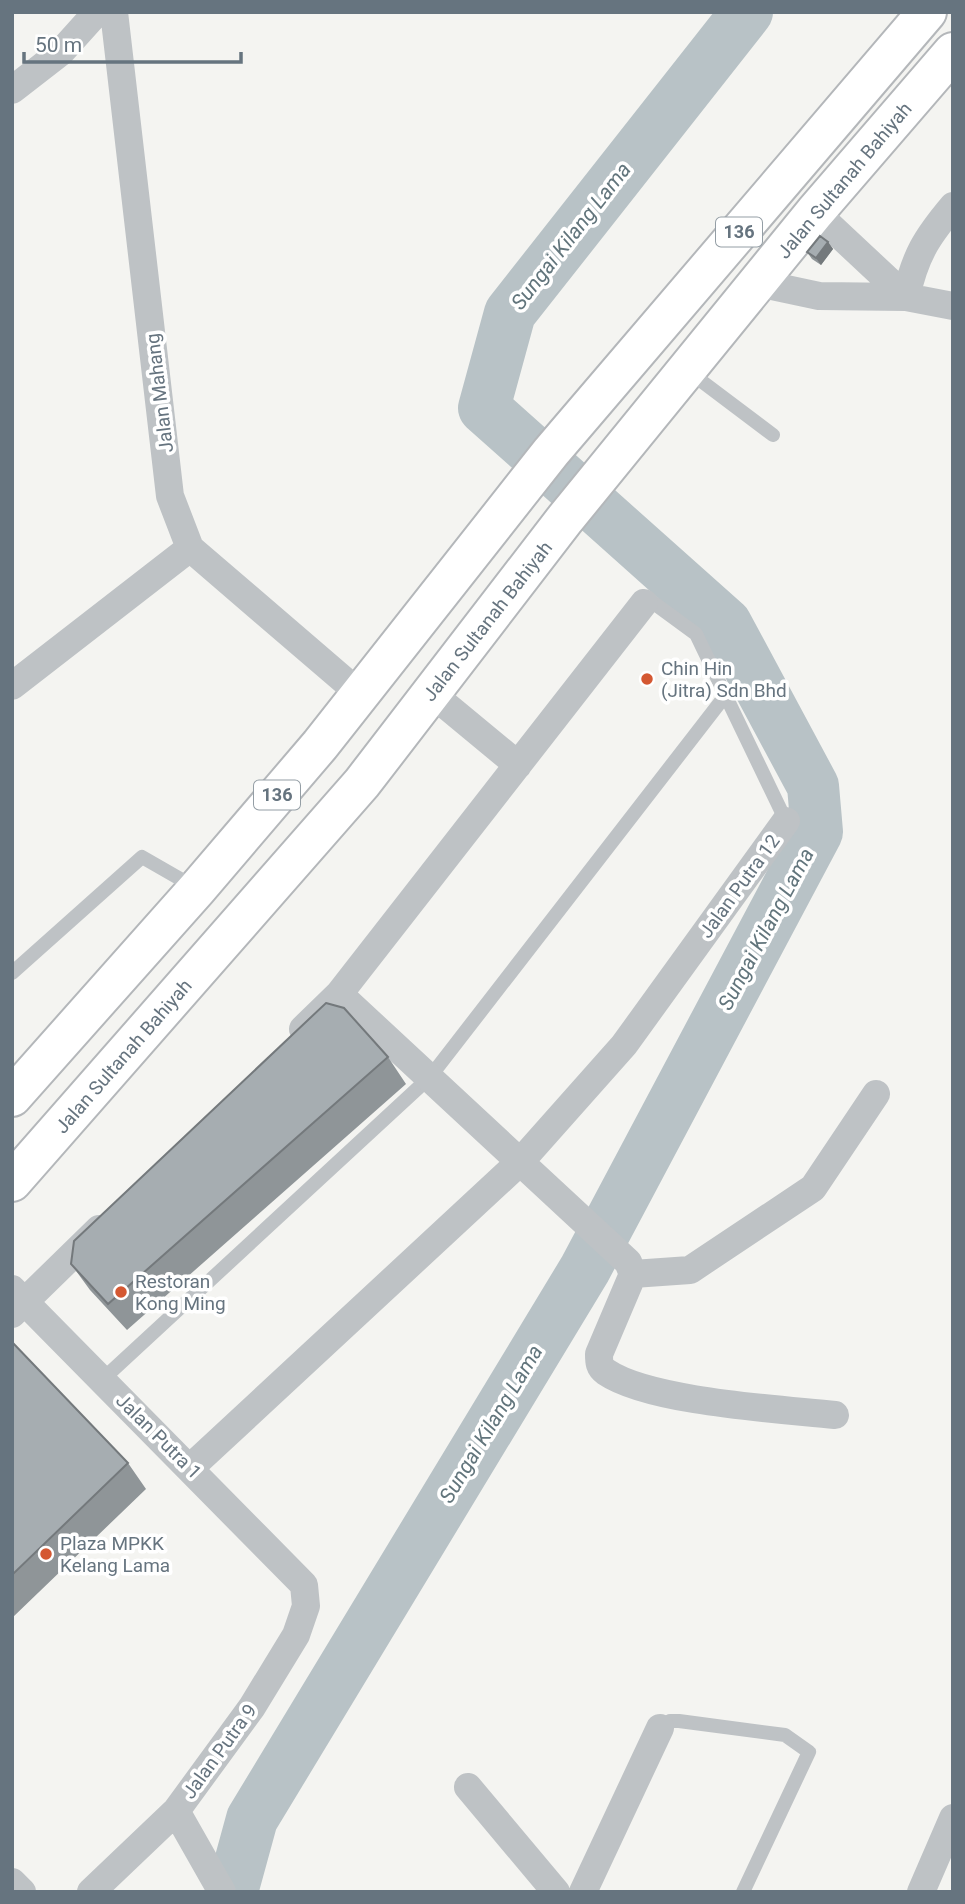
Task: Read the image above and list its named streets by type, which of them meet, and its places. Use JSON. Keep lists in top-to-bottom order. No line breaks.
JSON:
{"streets":{"main road":["Jalan Sultanah Bahiyah","136"],"street":["Jalan Mahang","Jalan Putra 12","Jalan Putra 1","Jalan Putra 9"]},"crossings":[["136","Jalan Mahang"],["Jalan Putra 12","Jalan Putra 1"],["Jalan Putra 1","Jalan Putra 9"]],"water":["Sungai Kilang Lama"],"places":["Chin Hin (Jitra) Sdn Bhd","Restoran Kong Ming","Plaza MPKK Kelang Lama"],"scale_bar":"50 m"}
